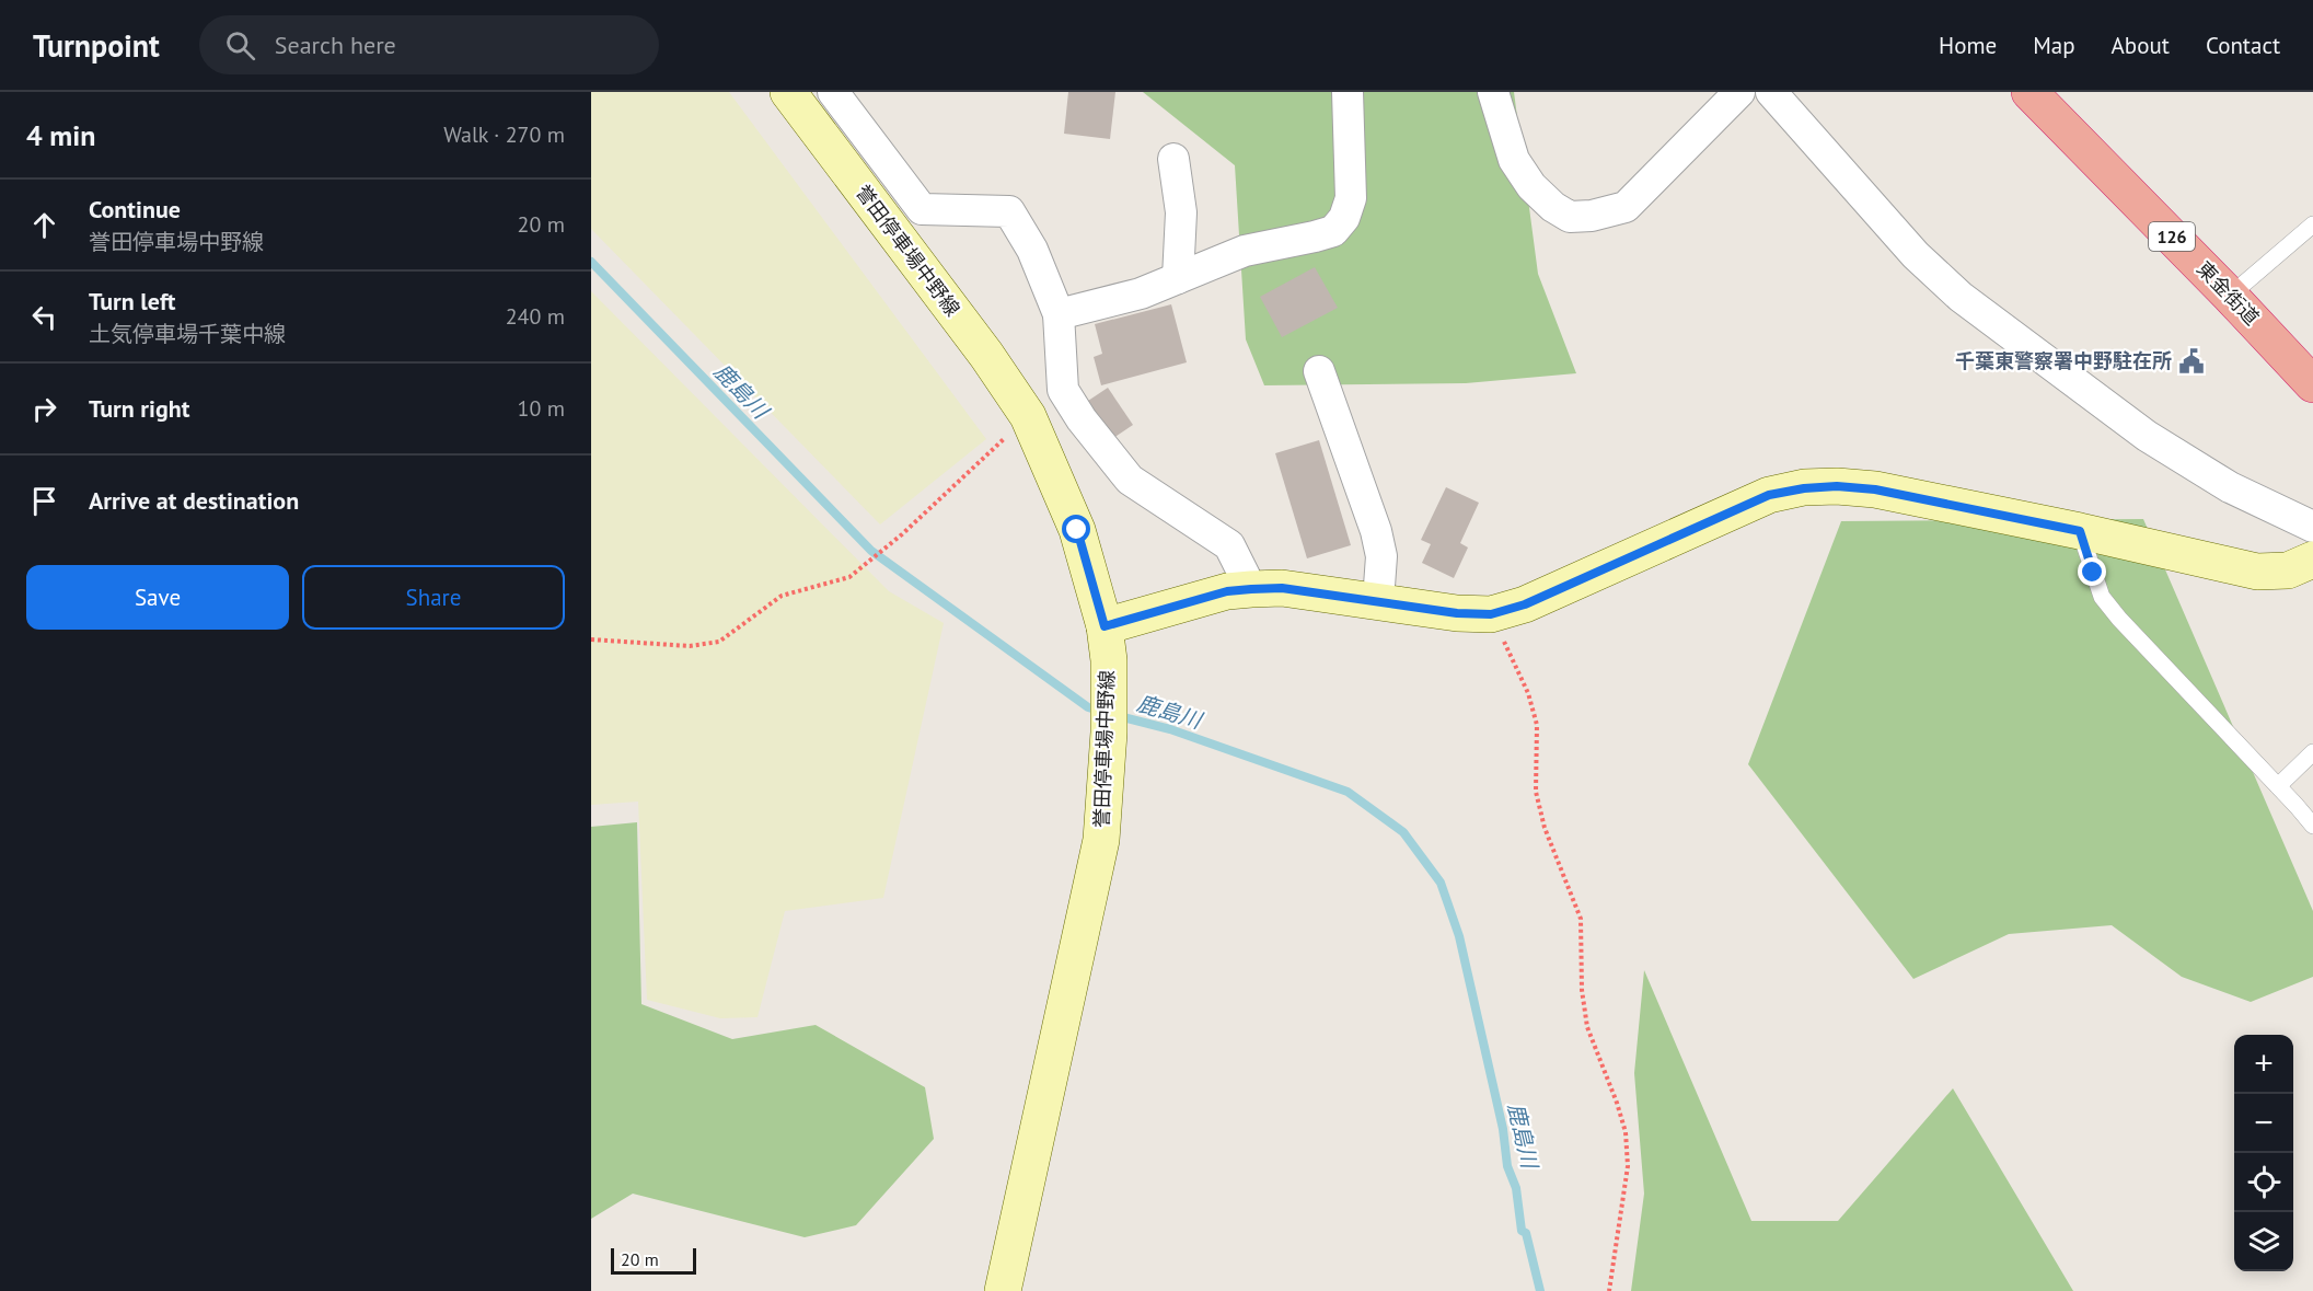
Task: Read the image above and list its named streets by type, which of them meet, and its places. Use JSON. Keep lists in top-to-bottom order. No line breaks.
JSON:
{"streets":{"highway":["126","東金街道"],"main road":["誉田停車場中野線"]},"water":["鹿島川"],"places":{"public building":["千葉東警察署中野駐在所"]},"scale_bar":"20 m","page":{"header":"Turnpoint","search":"Search here","nav":["Home","Map","About","Contact"],"heading":["4 min","Walk · 270 m"],"list":[["Continue","誉田停車場中野線","20 m"],["Turn left","土気停車場千葉中線","240 m"],["Turn right","10 m"],"Arrive at destination"],"buttons":["Save","Share"],"map_buttons":["+","−"],"scale":"20 m"}}
